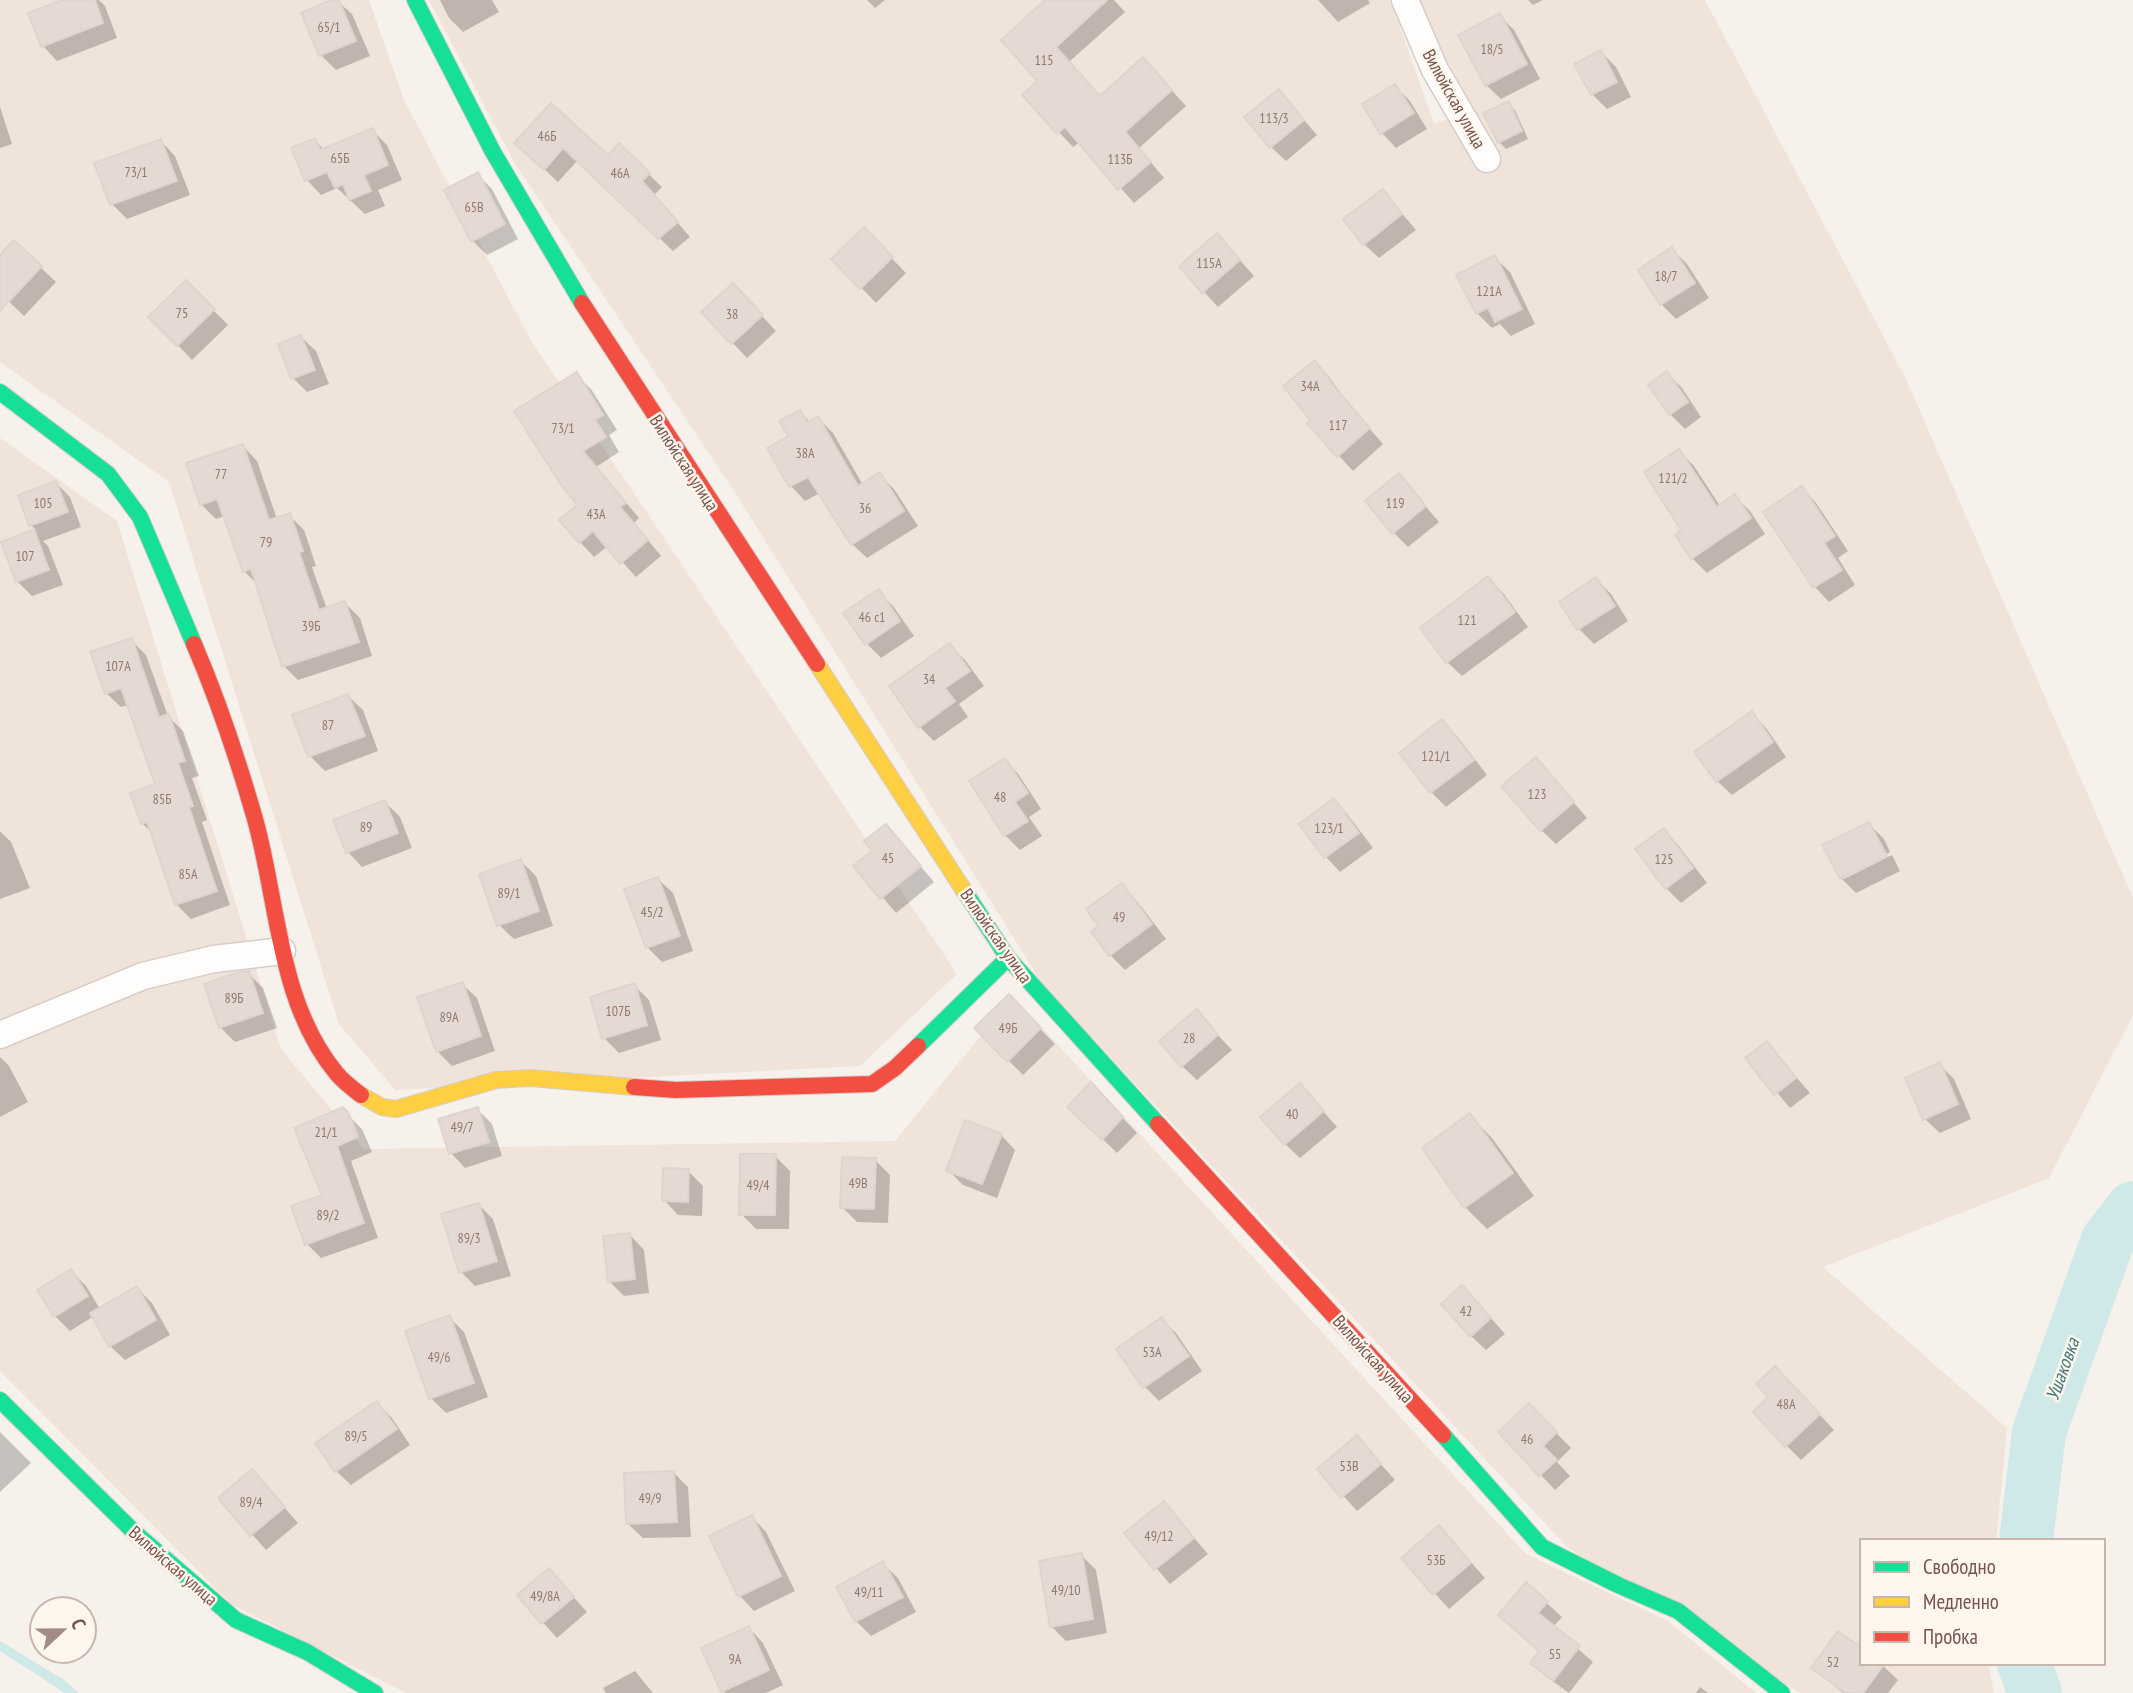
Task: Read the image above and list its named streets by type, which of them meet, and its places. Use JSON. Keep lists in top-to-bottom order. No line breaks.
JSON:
{"streets":{"street":["Вилюйская улица"]},"water":["Ушаковка"],"house_numbers":["65/1","18/5","115","113/3","46Б","65Б","113Б","73/1","46А","65В","115А","18/7","121А","75","38","34А","117","73/1","38А","77","121/2","105","119","36","43А","79","107","46 с1","121","39Б","107А","34","87","121/1","123","48","85Б","89","123/1","45","125","85А","89/1","45/2","49","89Б","107Б","89А","49Б","28","40","49/7","21/1","49В","49/4","89/2","89/3","42","53А","49/6","48А","89/5","46","53В","49/9","89/4","49/12","53Б","49/10","49/11","49/8А","55","9А","52"],"legend":["Свободно","Медленно","Пробка"],"north":"right"}
